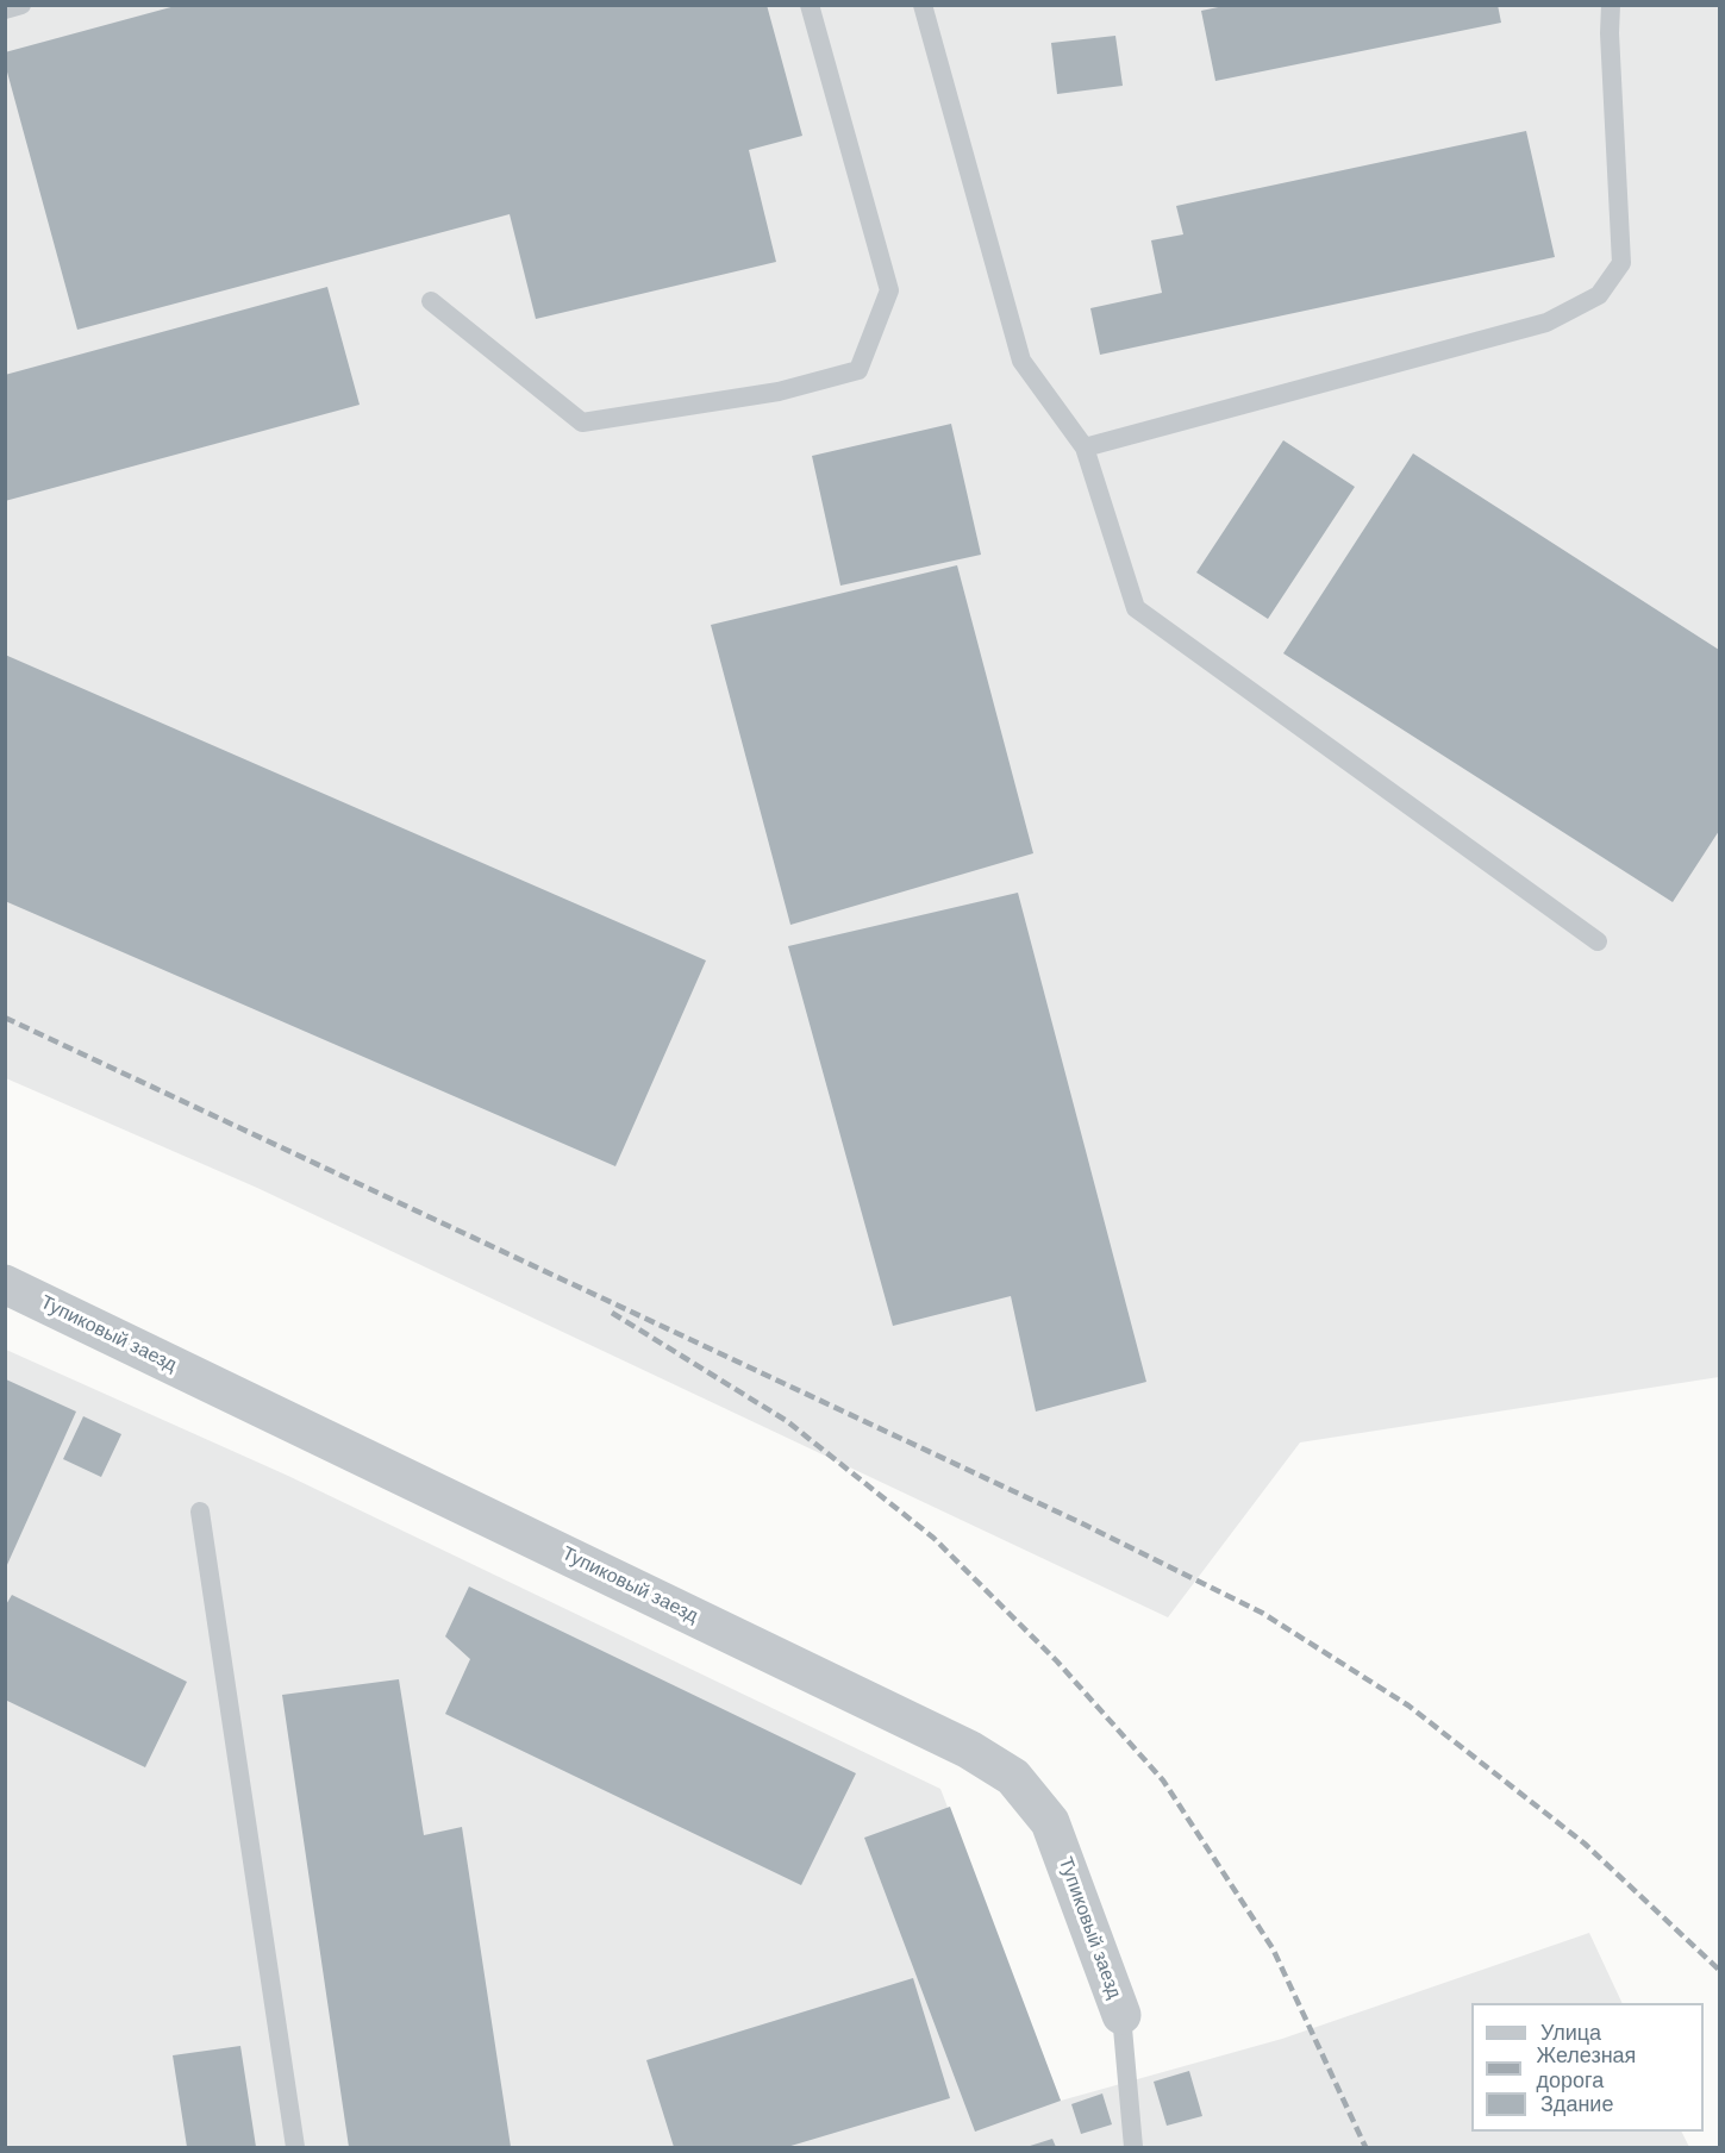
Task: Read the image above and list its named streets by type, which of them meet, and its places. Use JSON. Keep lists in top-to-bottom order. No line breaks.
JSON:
{"streets":{"street":["Тупиковый заезд"]},"legend":["Улица","Железная дорога","Здание"]}
